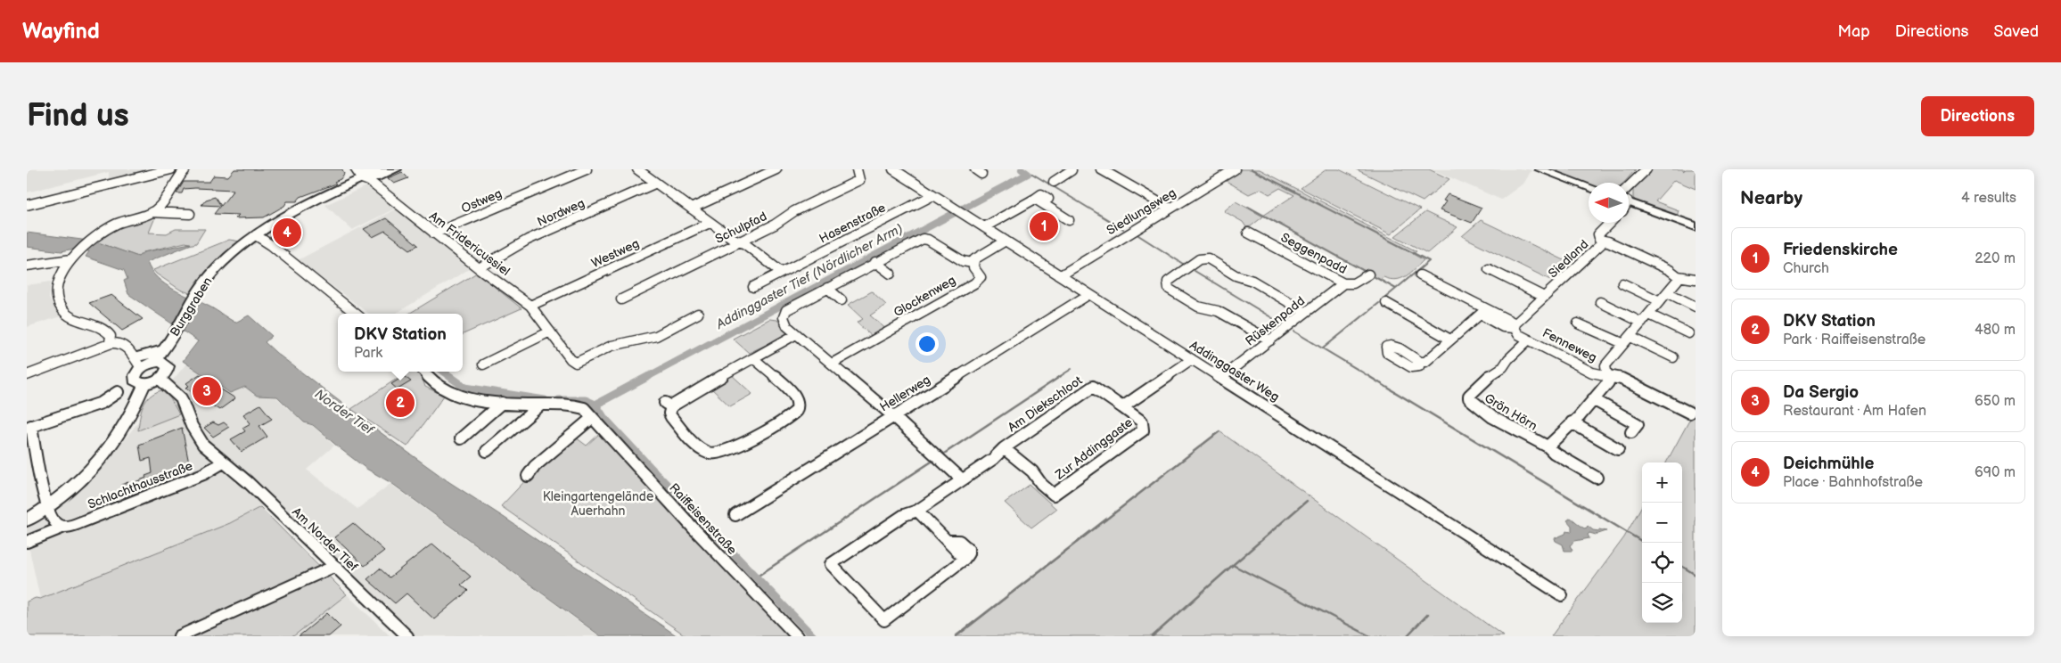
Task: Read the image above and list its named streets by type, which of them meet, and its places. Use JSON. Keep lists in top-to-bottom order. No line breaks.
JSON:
{"streets":{"main road":["Burggraben"],"street":["Ostweg","Siedlungsweg","Nordweg","Hasenstraße","Schulpfad","Am Fridericussiel","Westweg","Seggenpadd","Siedland","Glockenweg","Rüskenpadd","Fenneweg","Addinggaster Weg","Hellerweg","Am Diekschloot","Grön Hörn","Zur Addinggaste","Schlachthausstraße","Raiffeisenstraße","Am Norder Tief"]},"crossings":[["Ostweg","Am Fridericussiel"],["Siedlungsweg","Addinggaster Weg"],["Nordweg","Am Fridericussiel"],["Hasenstraße","Addinggaster Weg"],["Am Fridericussiel","Westweg"],["Seggenpadd","Rüskenpadd"],["Siedland","Fenneweg"],["Rüskenpadd","Addinggaster Weg"],["Fenneweg","Grön Hörn"],["Addinggaster Weg","Hellerweg"],["Addinggaster Weg","Zur Addinggaste"],["Am Diekschloot","Zur Addinggaste"],["Schlachthausstraße","Am Norder Tief"]],"water":["Addinggaster Tief (Nördlicher Arm)","Norder Tief"],"parks":["Kleingartengelände Auerhahn"],"north":"left","page":{"header":"Wayfind","nav":["Map","Directions","Saved"],"buttons":"Directions","title":"Find us","heading":["Nearby","4 results"],"pins":["1","4","3","2"],"list":[{"mark":"1","name":"Friedenskirche","note":"Church","value":"220 m"},{"mark":"2","name":"DKV Station","note":"Park · Raiffeisenstraße","value":"480 m"},{"mark":"3","name":"Da Sergio","note":"Restaurant · Am Hafen","value":"650 m"},{"mark":"4","name":"Deichmühle","note":"Place · Bahnhofstraße","value":"690 m"}],"popup":["DKV Station","Park"],"map_buttons":["+","−"]}}
